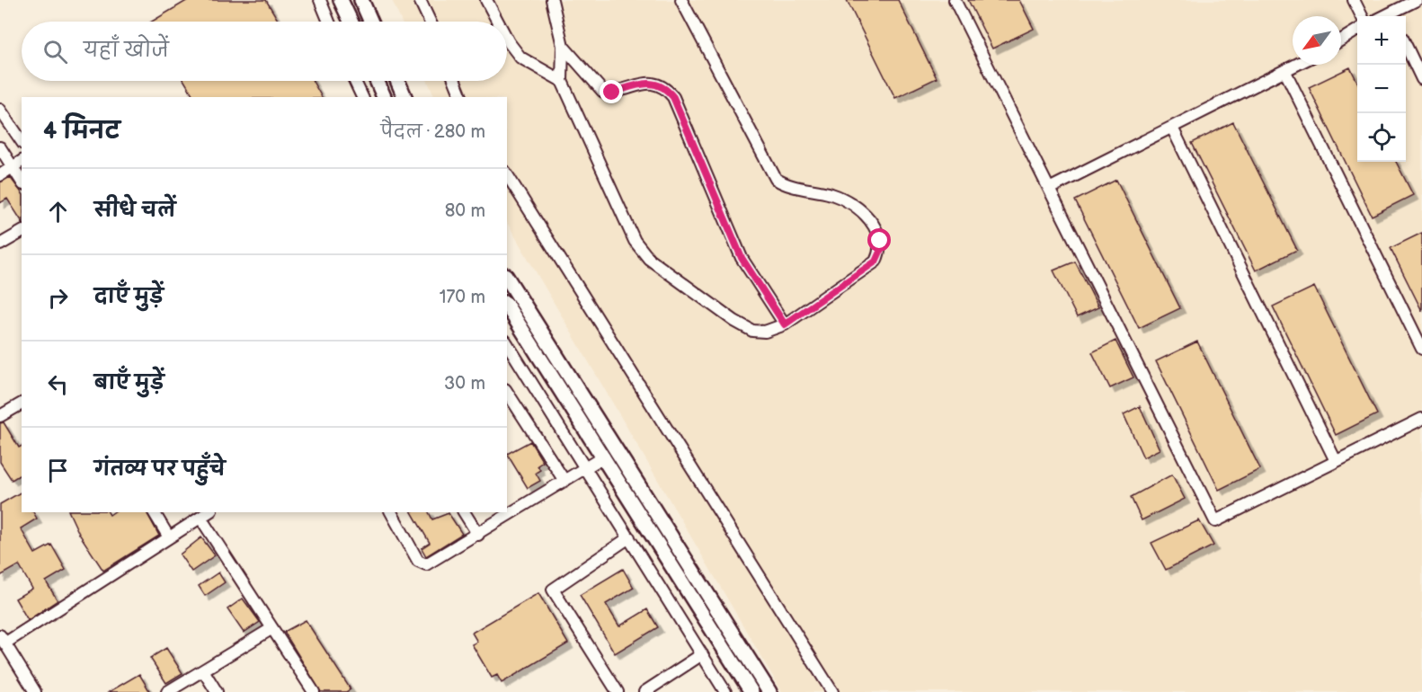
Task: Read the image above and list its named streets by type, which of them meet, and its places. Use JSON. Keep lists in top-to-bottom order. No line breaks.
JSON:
{"north":"bottom left","page":{"map_buttons":["+","−"],"search":"यहाँ खोजें","heading":["4 मिनट","पैदल · 280 m"],"list":[["सीधे चलें","80 m"],["दाएँ मुड़ें","170 m"],["बाएँ मुड़ें","30 m"],"गंतव्य पर पहुँचे"]}}
